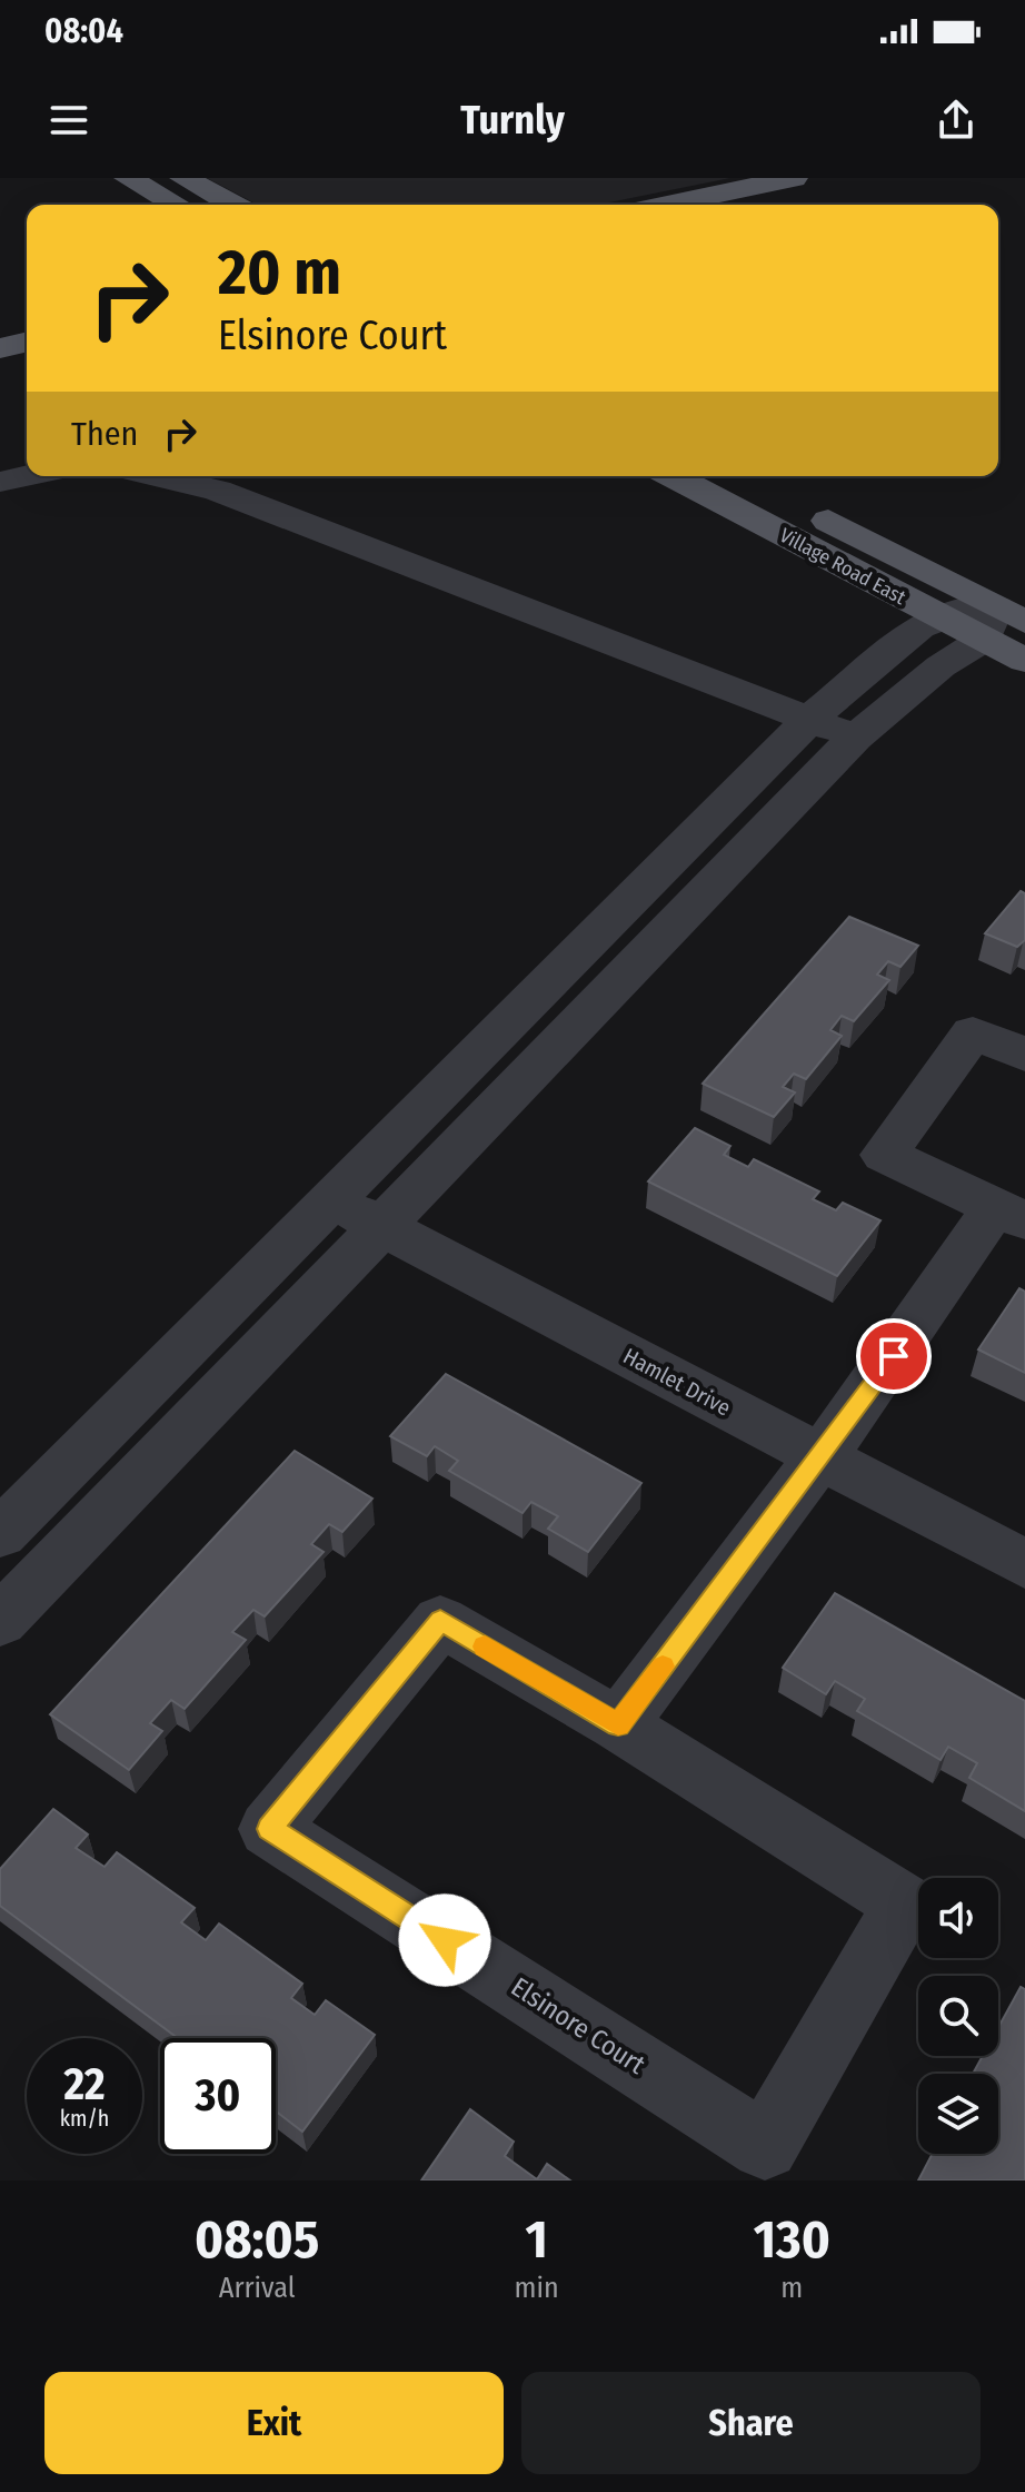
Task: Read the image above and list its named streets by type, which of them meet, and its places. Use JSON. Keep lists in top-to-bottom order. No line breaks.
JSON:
{"streets":{"main road":["Village Road East"],"street":["Hamlet Drive","Elsinore Court"]},"page":{"status":"08:04","header":"Turnly","turn":["20 m","Elsinore Court"],"then":"Then","speed":"22 km/h","limit":"30","eta":["08:05","Arrival","1","min","130","m"],"buttons":["Exit","Share"]}}
